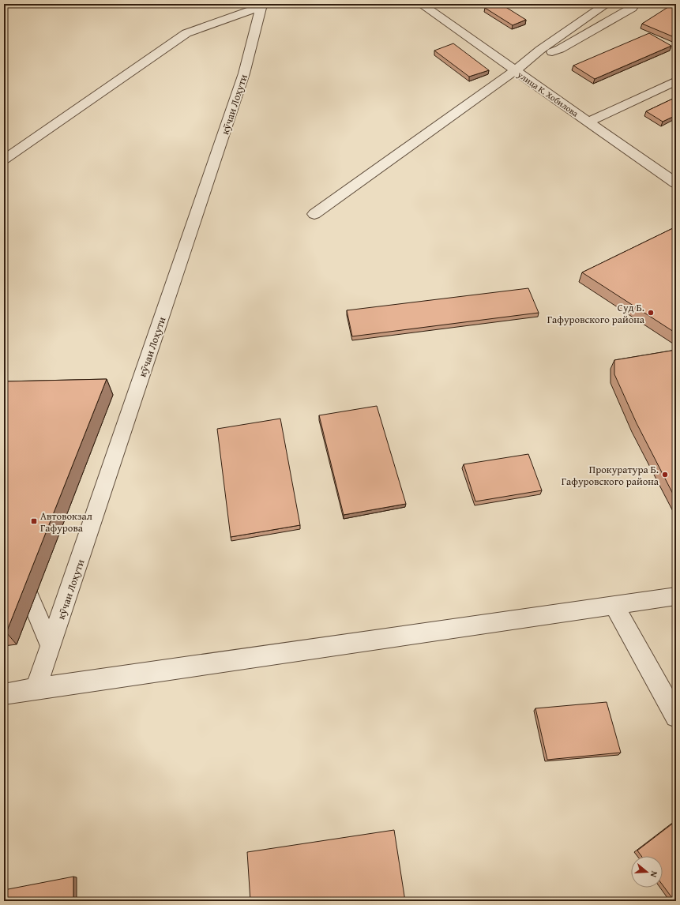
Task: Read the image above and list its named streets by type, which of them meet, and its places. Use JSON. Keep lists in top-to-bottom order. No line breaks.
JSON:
{"streets":{"street":["улица К. Хобилова","кӯчаи Лоҳути"]},"places":{"other":["Суд Б. Гафуровского района","Прокуратура Б. Гафуровского района"],"transit":["Автовокзал Гафурова"]},"north":"right"}
